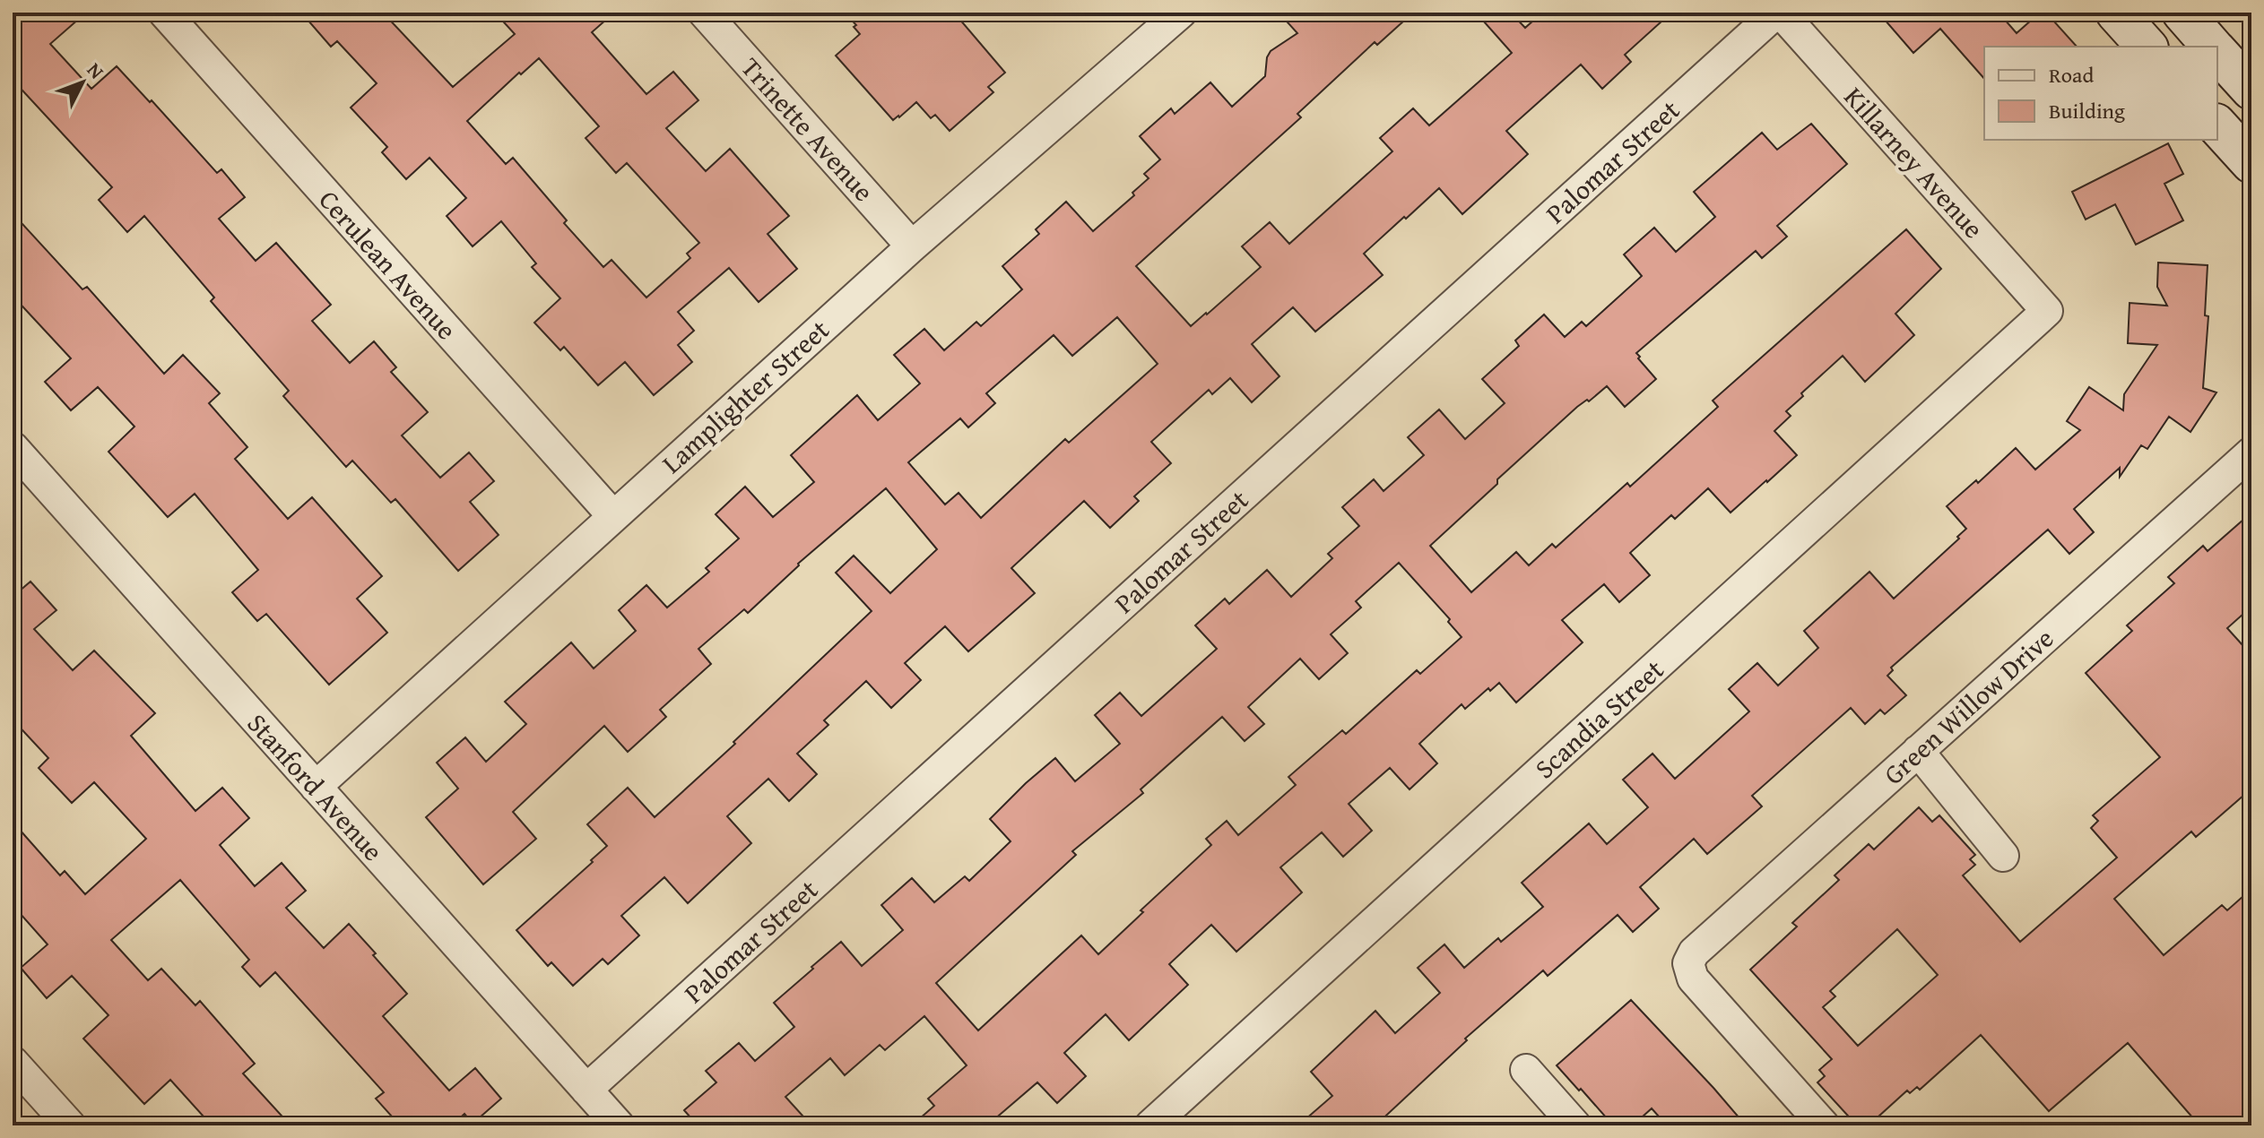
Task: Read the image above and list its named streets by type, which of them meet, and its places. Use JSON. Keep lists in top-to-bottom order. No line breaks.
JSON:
{"streets":{"street":["Trinette Avenue","Palomar Street","Killarney Avenue","Cerulean Avenue","Lamplighter Street","Green Willow Drive","Scandia Street","Stanford Avenue"]},"crossings":[["Trinette Avenue","Lamplighter Street"],["Palomar Street","Killarney Avenue"],["Palomar Street","Stanford Avenue"],["Killarney Avenue","Scandia Street"],["Cerulean Avenue","Lamplighter Street"],["Lamplighter Street","Stanford Avenue"]],"legend":["Road","Building"],"north":"top right"}
